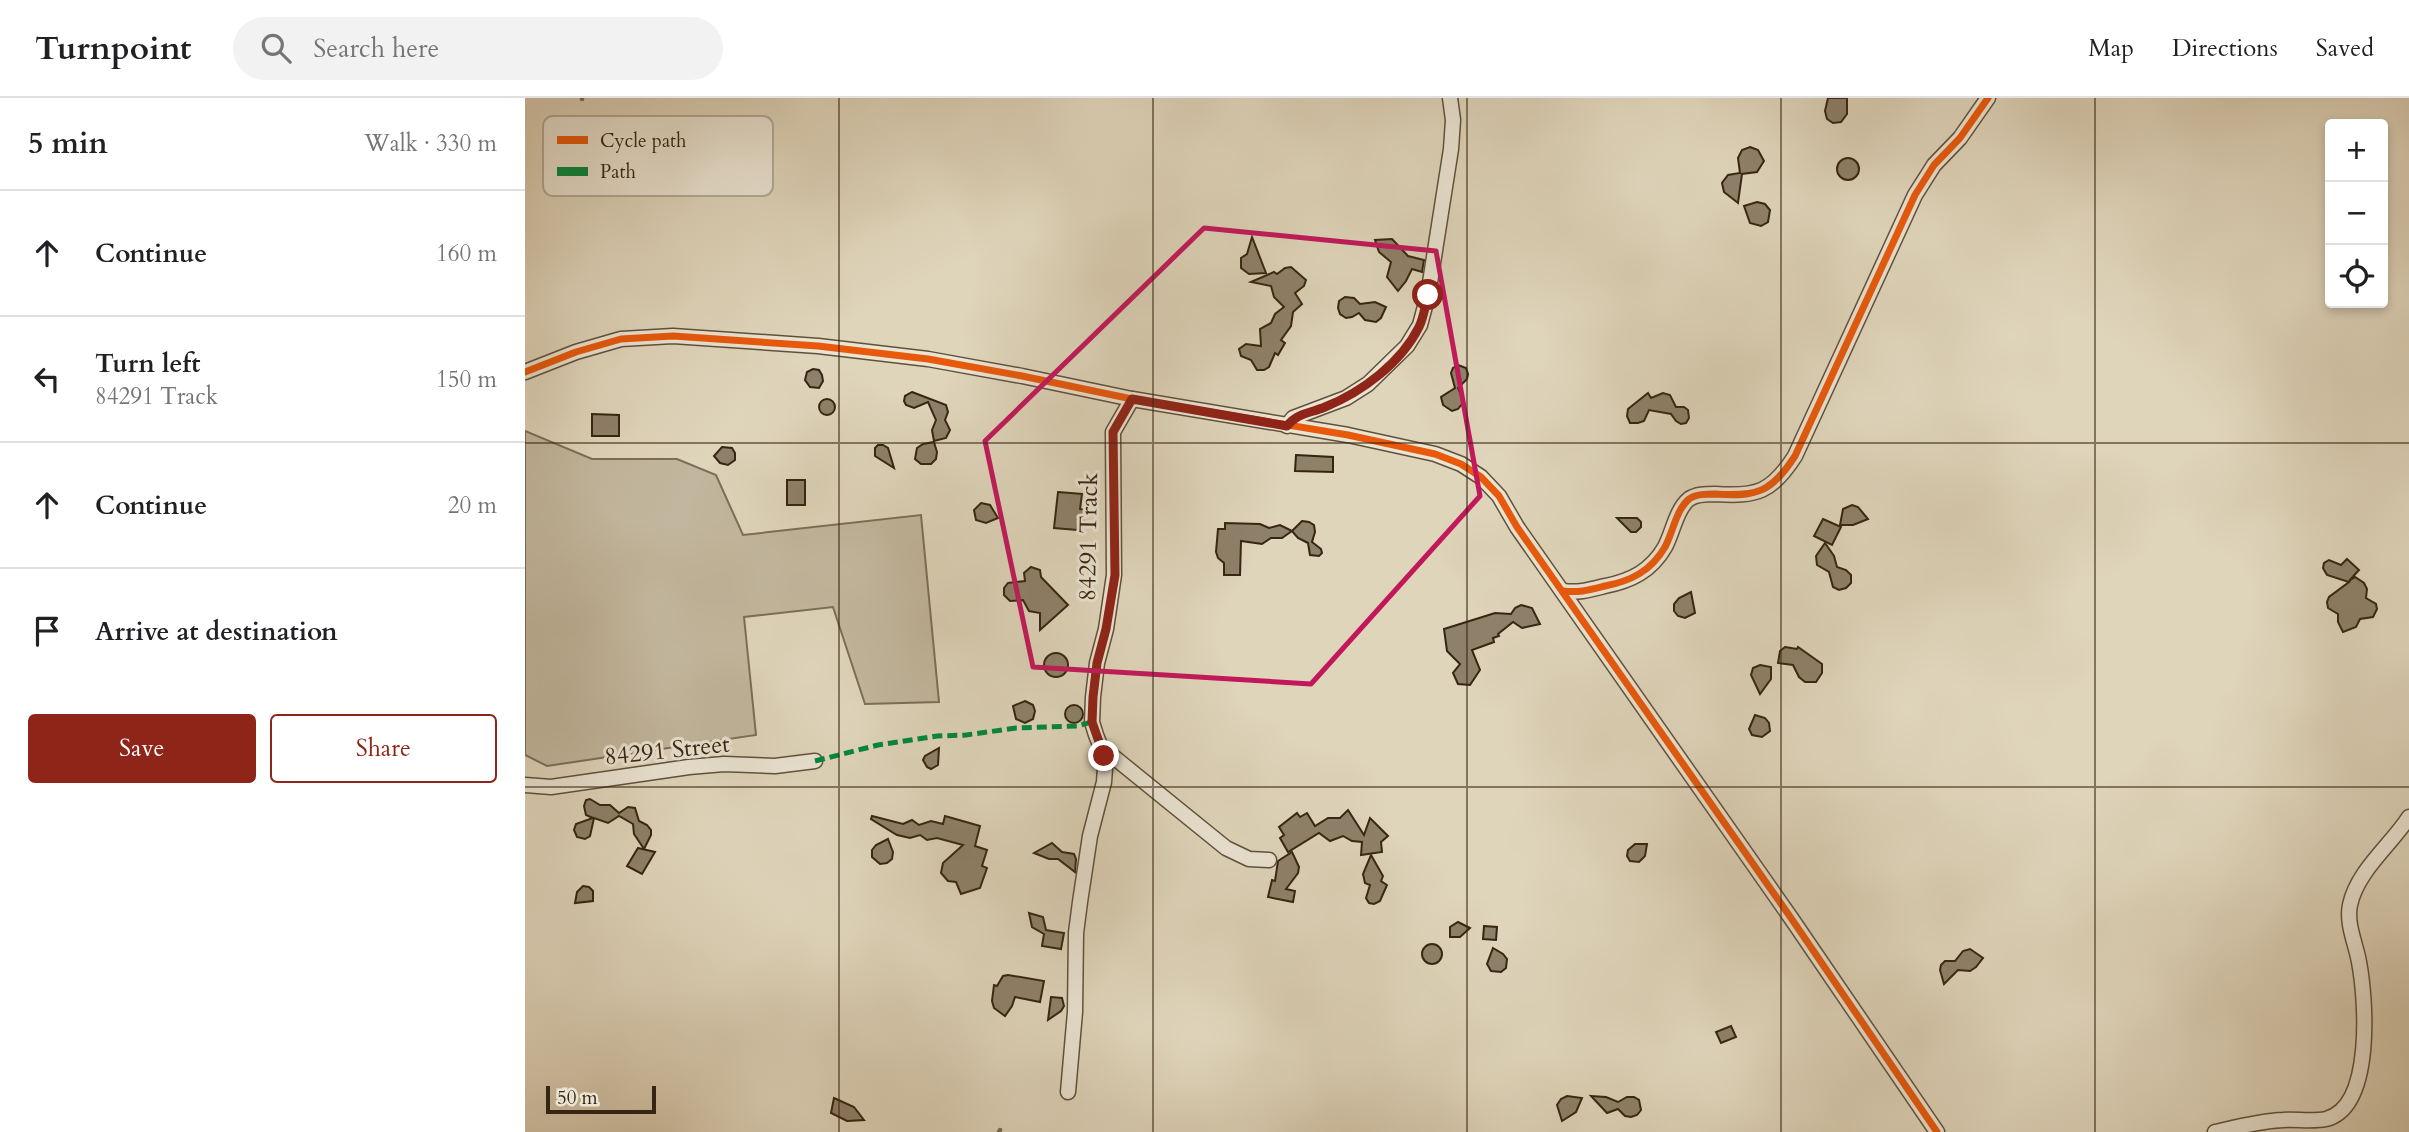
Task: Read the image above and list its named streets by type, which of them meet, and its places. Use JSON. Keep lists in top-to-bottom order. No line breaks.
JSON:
{"streets":{"street":["84291 Track","84291 Street"]},"legend":["Cycle path","Path"],"scale_bar":"50 m","page":{"header":"Turnpoint","search":"Search here","nav":["Map","Directions","Saved"],"heading":["5 min","Walk · 330 m"],"map_buttons":["+","−"],"list":[["Continue","160 m"],["Turn left","84291 Track","150 m"],["Continue","20 m"],"Arrive at destination"],"buttons":["Save","Share"],"scale":"50 m"}}
